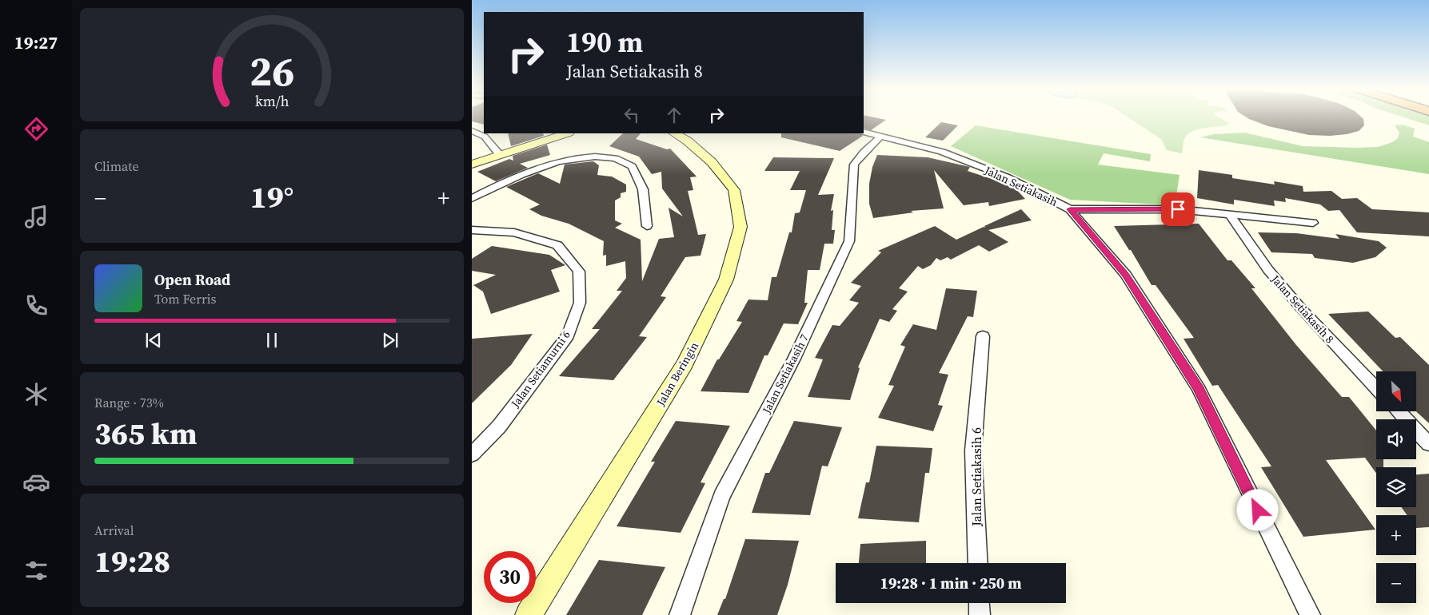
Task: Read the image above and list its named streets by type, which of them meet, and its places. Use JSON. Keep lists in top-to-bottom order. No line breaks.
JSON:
{"streets":{"street":["Jalan Setiakasih","Jalan Setiakasih 8","Jalan Setiamurni 6","Jalan Beringin","Jalan Setiakasih 7","Jalan Setiakasih 6"]},"crossings":[["Jalan Setiakasih","Jalan Setiakasih 7"]],"north":"bottom right","page":{"tabs":"19:27","turn":["190 m","Jalan Setiakasih 8"],"tile":["Climate",["Range · 73%","365 km"],["Arrival","19:28"]],"heat":["−","19°","+"],"song":["Open Road","Tom Ferris"],"map_buttons":["+","−"],"limit":"30","trip":"19:28 · 1 min · 250 m","gauge":["26","km/h"]}}
